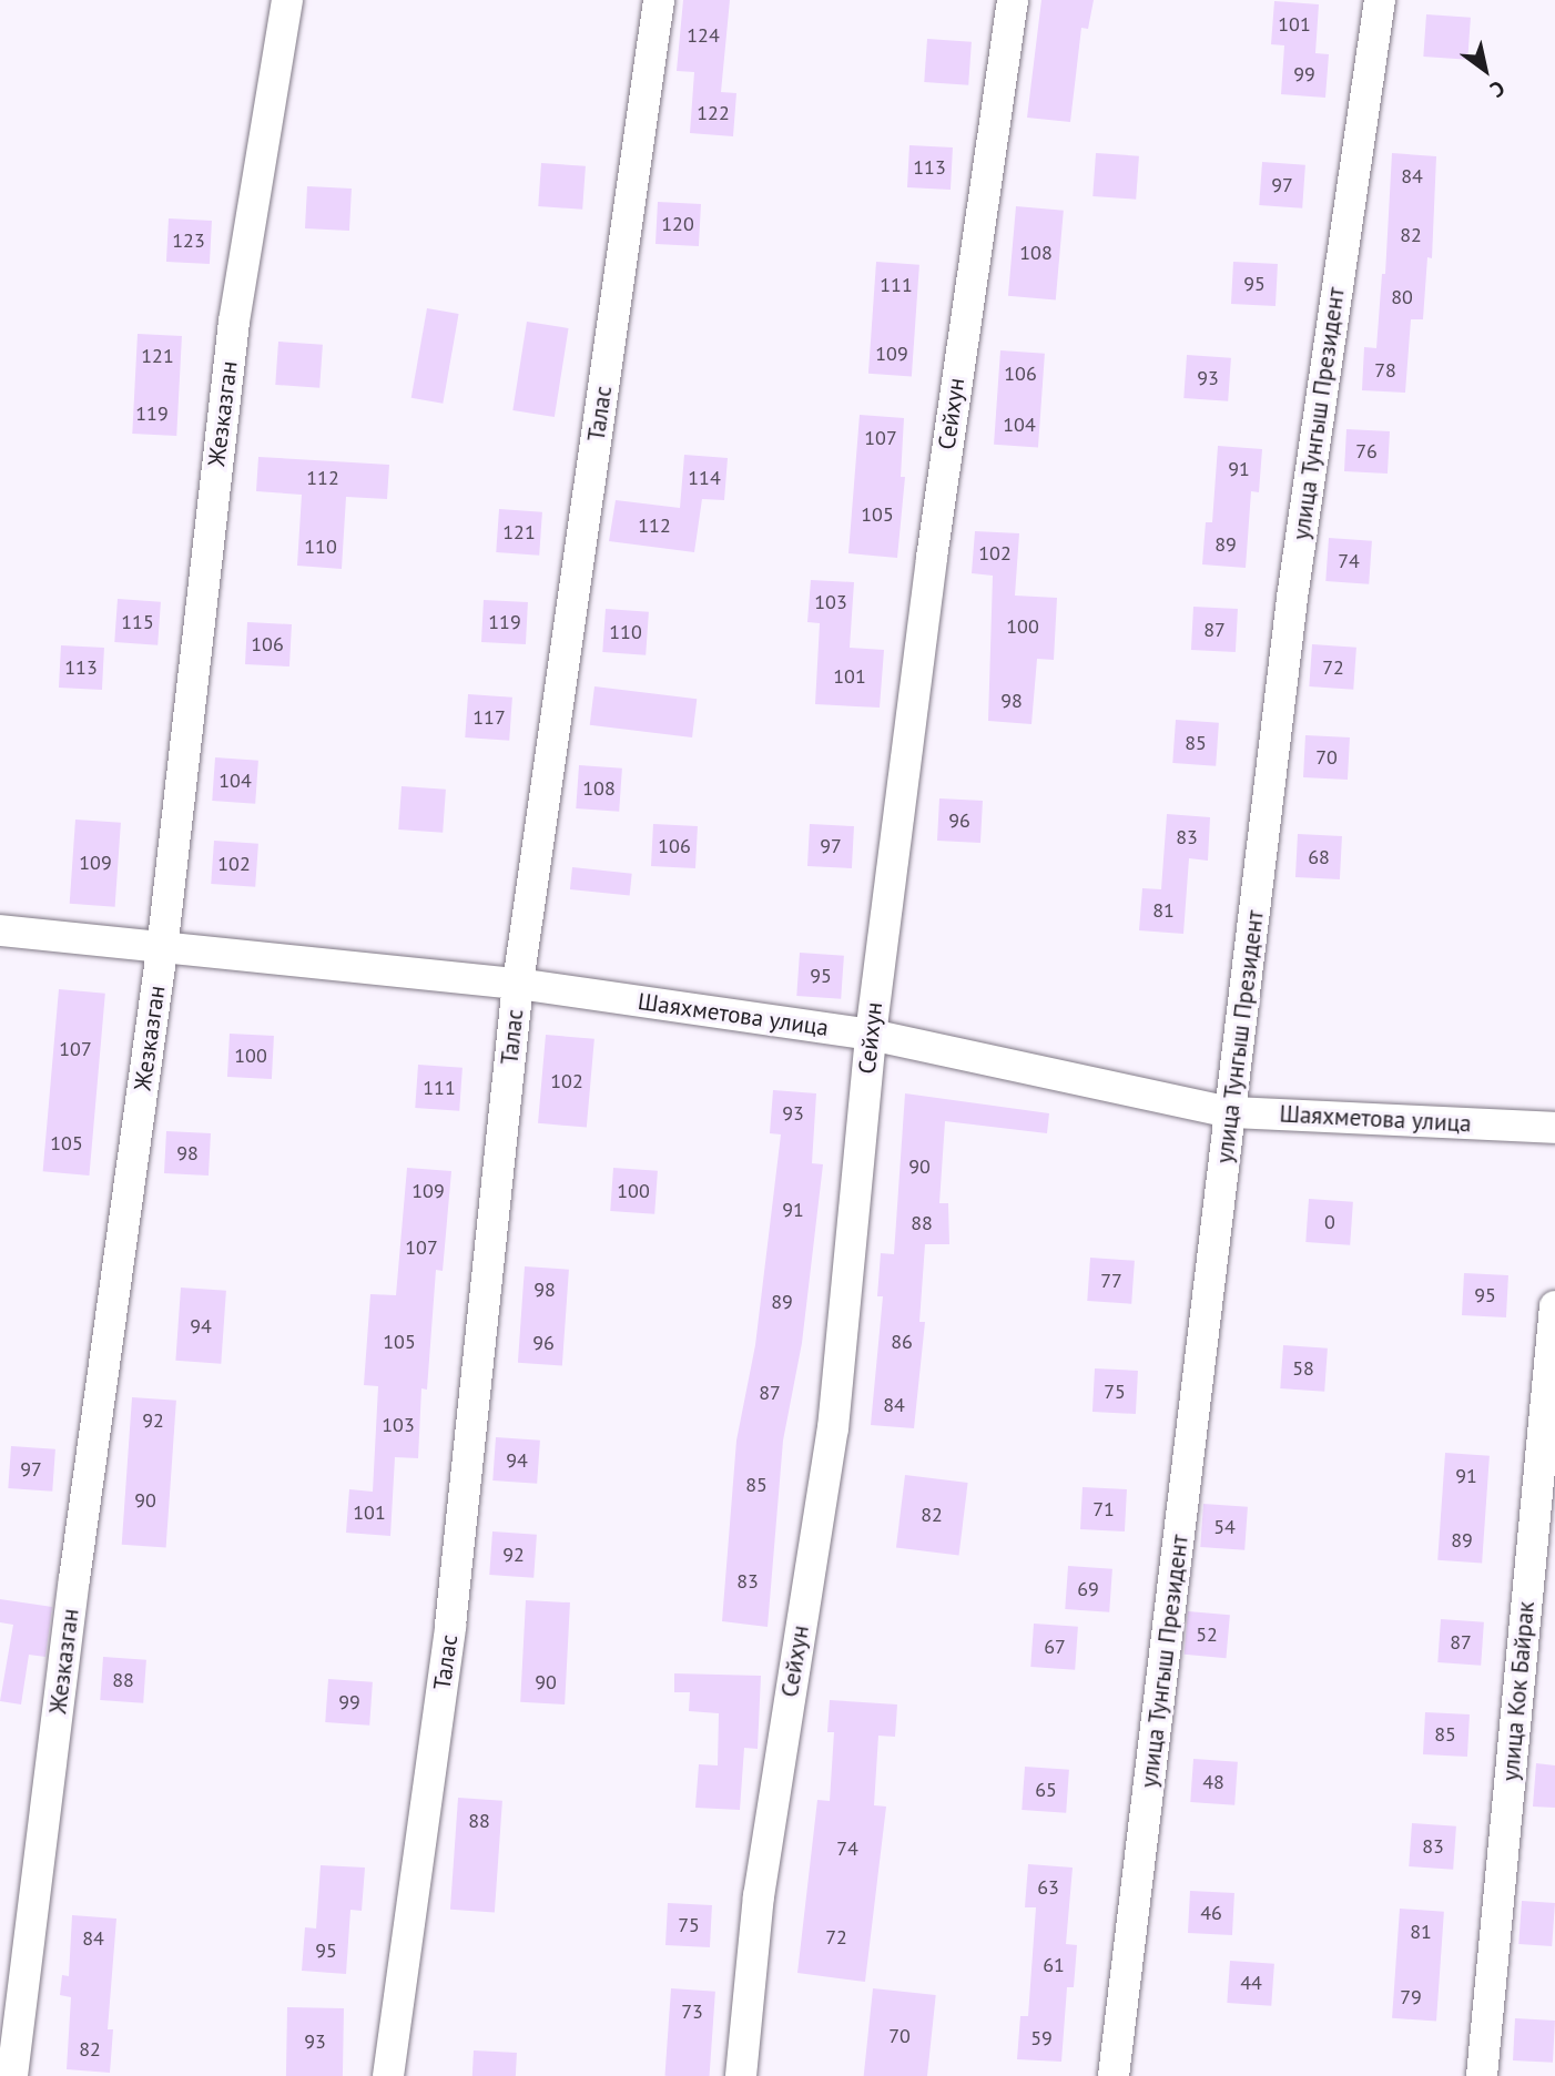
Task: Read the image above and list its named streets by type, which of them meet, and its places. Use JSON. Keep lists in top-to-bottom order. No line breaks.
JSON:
{"streets":{"street":["Жезказган","Талас","Сейхун","улица Тунгыш Президент","Шаяхметова улица","улица Кок Байрак"]},"crossings":[["Жезказган","Шаяхметова улица"],["Талас","Шаяхметова улица"],["Сейхун","Шаяхметова улица"],["улица Тунгыш Президент","Шаяхметова улица"]],"house_numbers":["101","124","99","122","113","84","97","120","82","123","108","95","111","80","109","121","78","106","93","119","104","107","76","91","112","114","105","112","121","89","110","102","74","103","115","119","100","87","110","106","113","72","101","98","117","85","70","104","108","96","83","106","97","68","109","102","81","95","107","100","102","111","93","105","98","90","109","100","91","0","88","107","77","98","95","89","94","105","86","96","58","75","87","84","92","103","94","97","91","85","90","71","101","82","54","89","92","83","69","52","87","67","88","90","99","85","48","65","88","83","74","63","46","75","81","72","84","95","61","44","79","73","70","59","93","82"],"north":"bottom right"}
